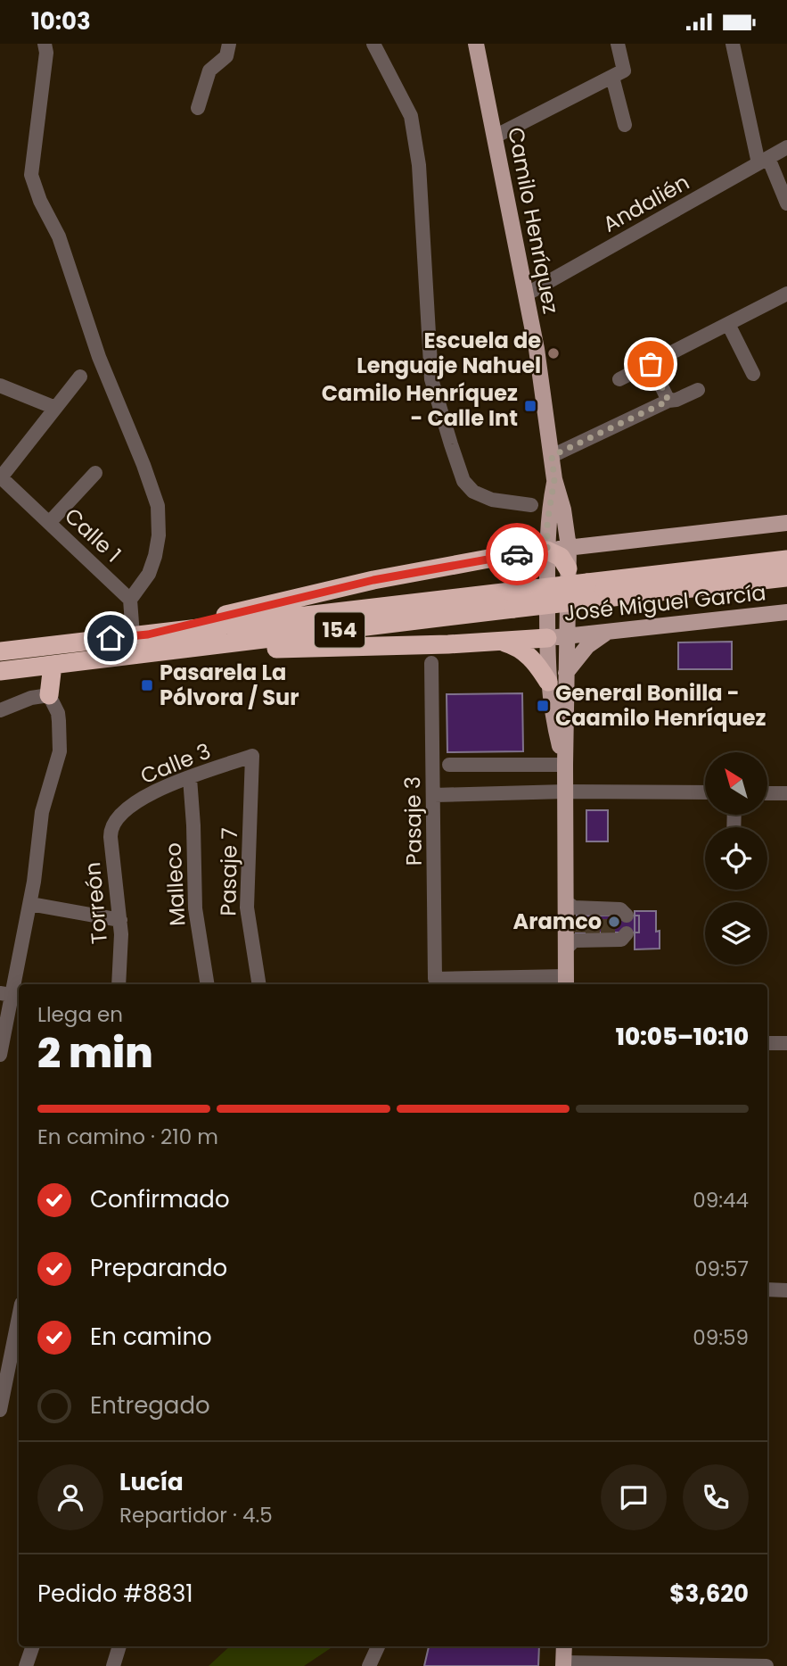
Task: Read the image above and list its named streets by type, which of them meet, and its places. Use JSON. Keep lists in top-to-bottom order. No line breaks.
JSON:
{"streets":{"highway":["154"],"main road":["Camilo Henríquez","José Miguel García"],"street":["Andalién","Calle 1","Calle 3","Pasaje 3","Pasaje 7","Malleco","Torreón"]},"crossings":[["Andalién","Camilo Henríquez"],["Camilo Henríquez","José Miguel García"],["Camilo Henríquez","Pasaje 3"],["Calle 3","Pasaje 7"],["Calle 3","Malleco"],["Calle 3","Torreón"]],"places":{"other":["Escuela de Lenguaje Nahuel","Aramco"],"transit":["Camilo Henríquez - Calle Int","Pasarela La Pólvora / Sur","General Bonilla - Caamilo Henríquez"]},"north":"top left","page":{"status":"10:03","heading":["2 min","Llega en","10:05–10:10"],"panel":["Lucía","Repartidor · 4.5","Pedido #8831","$3,620"],"bar":"En camino · 210 m","list":[["Confirmado","09:44"],["Preparando","09:57"],["En camino","09:59"],"Entregado"]}}
